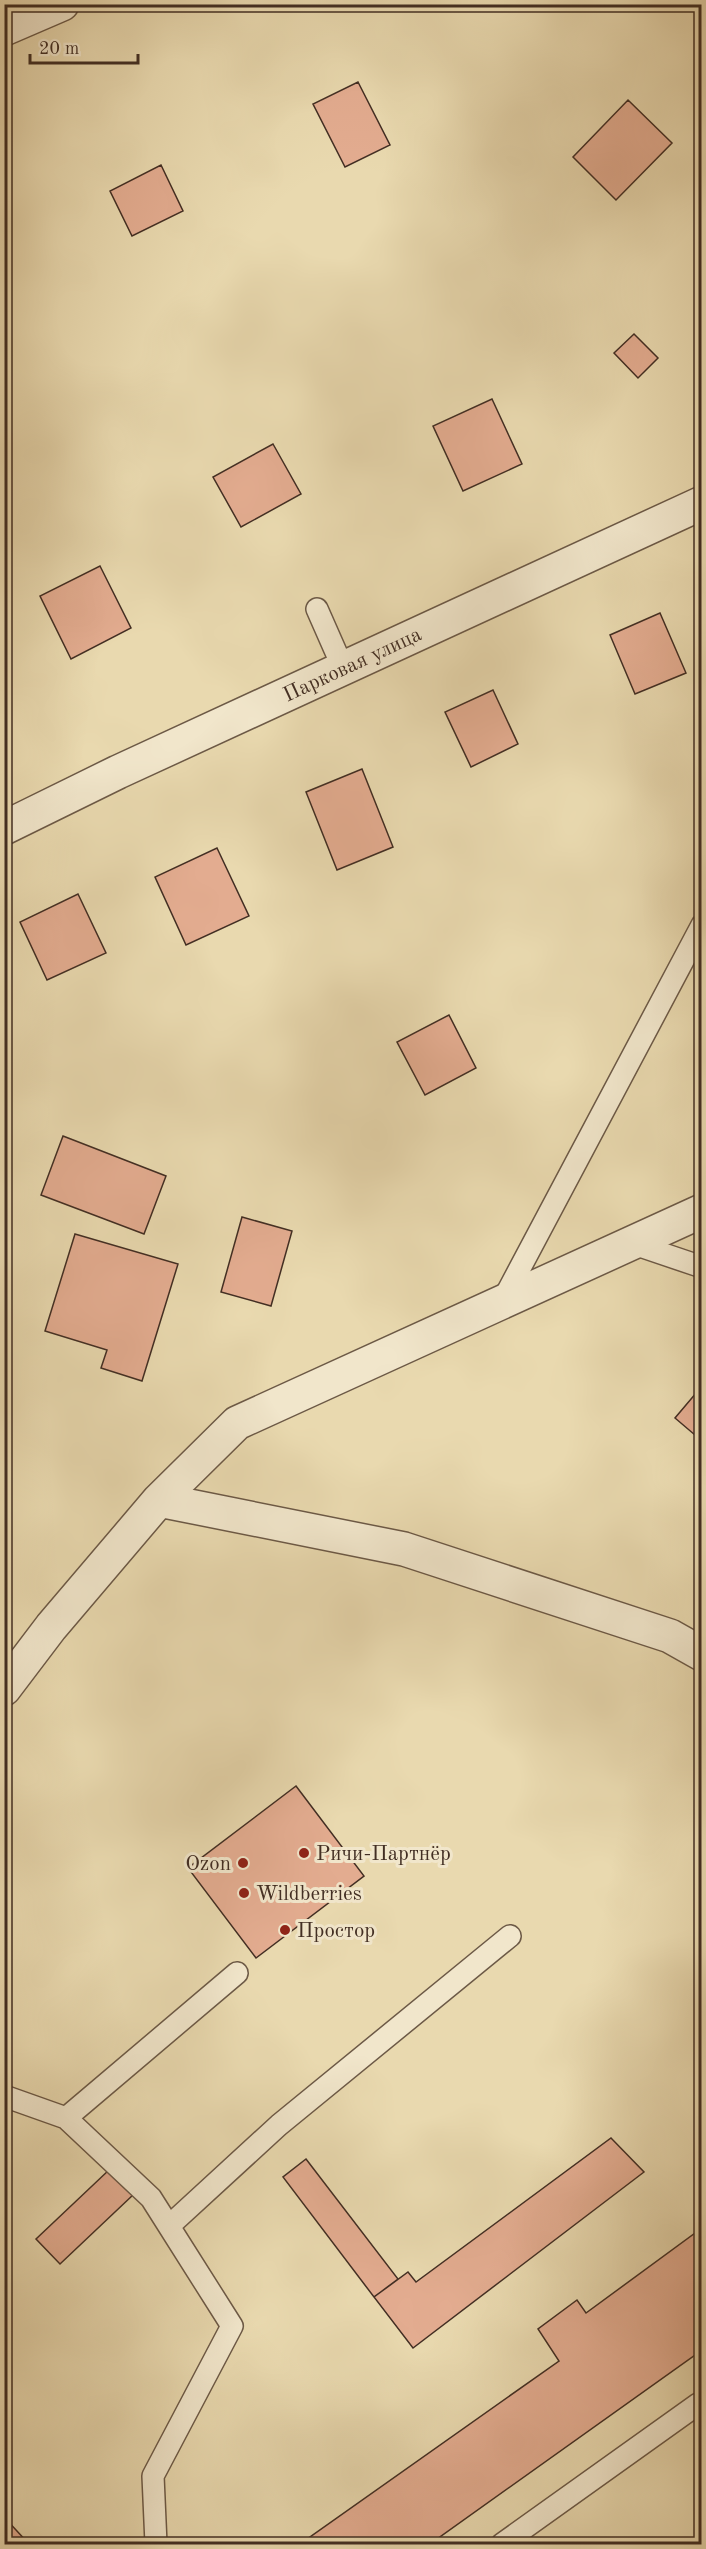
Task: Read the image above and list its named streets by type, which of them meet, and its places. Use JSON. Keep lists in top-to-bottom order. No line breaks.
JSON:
{"streets":{"street":["Парковая улица"]},"places":["Ричи-Партнёр","Ozon","Wildberries","Простор"],"scale_bar":"20 m"}
